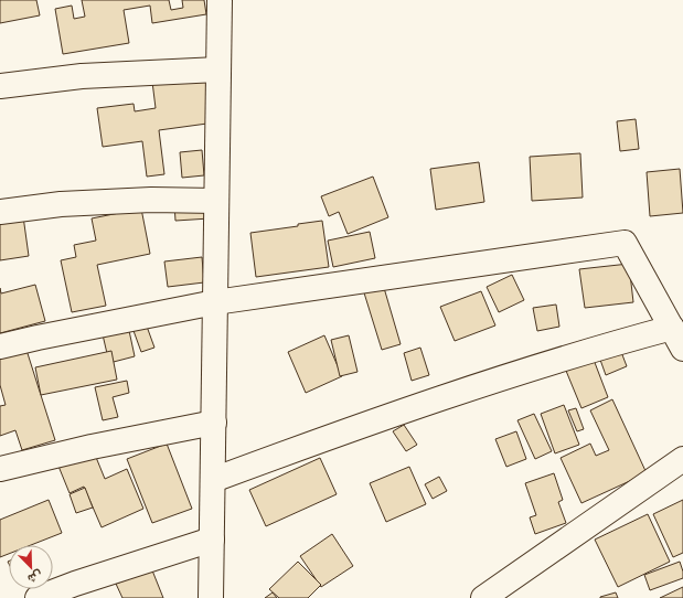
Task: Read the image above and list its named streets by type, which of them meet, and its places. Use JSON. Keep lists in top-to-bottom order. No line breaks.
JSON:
{"north":"bottom right"}
